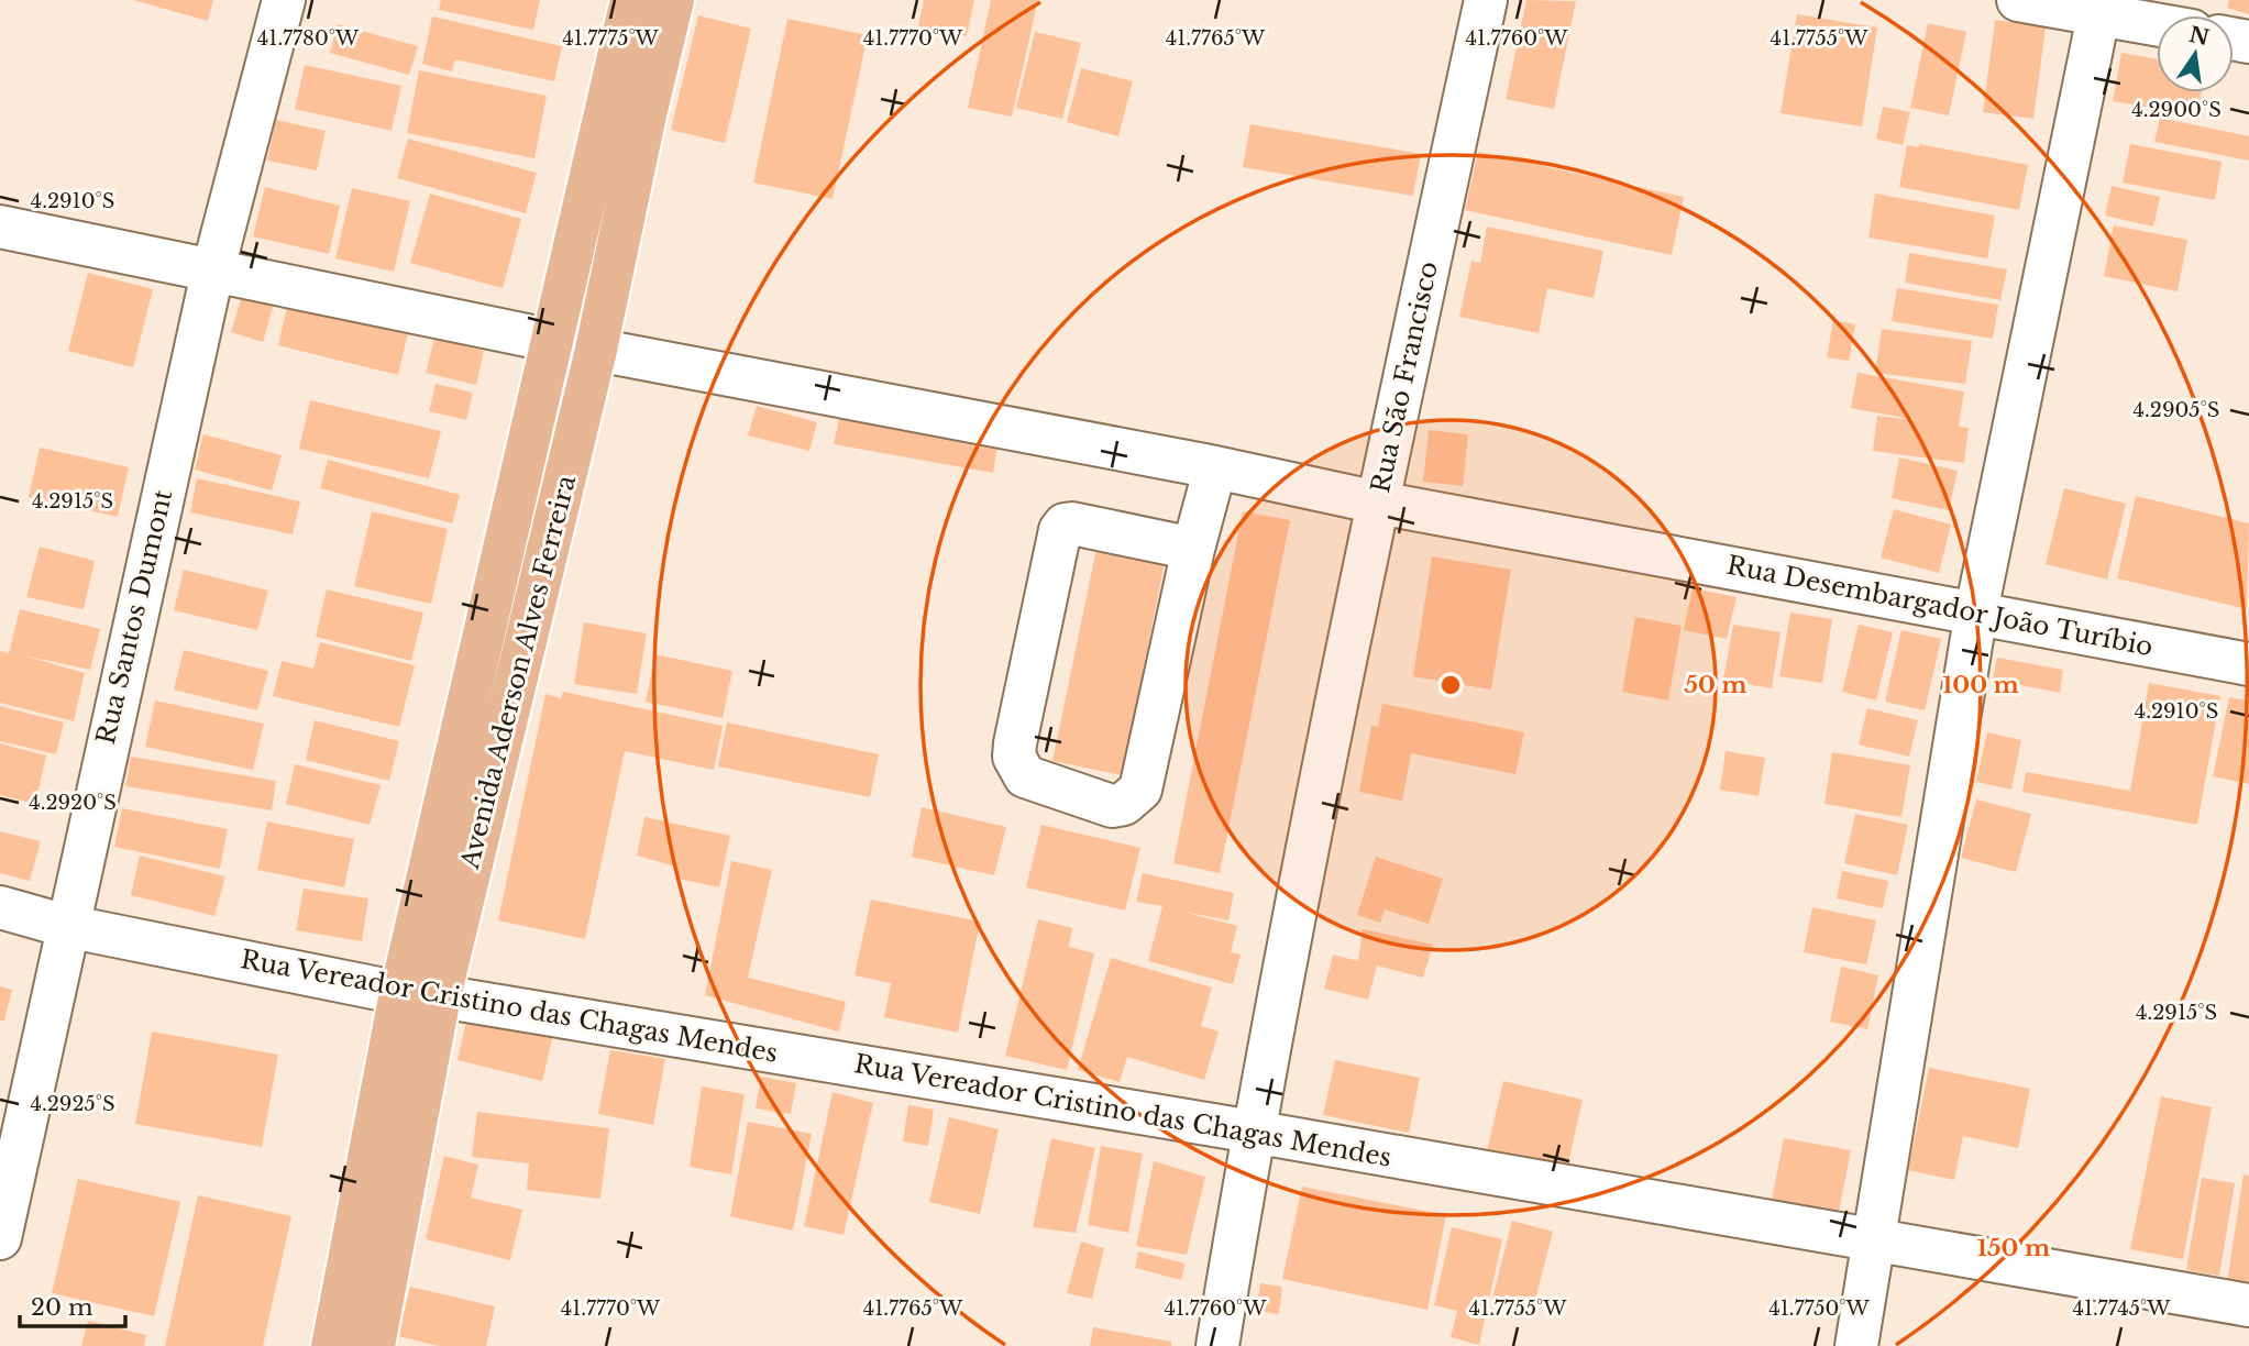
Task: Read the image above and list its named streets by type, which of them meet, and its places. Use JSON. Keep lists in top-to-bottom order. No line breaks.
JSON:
{"streets":{"main road":["Avenida Aderson Alves Ferreira"],"street":["Rua São Francisco","Rua Desembargador João Turíbio","Rua Santos Dumont","Rua Vereador Cristino das Chagas Mendes"]},"crossings":[["Rua São Francisco","Rua Desembargador João Turíbio"],["Rua São Francisco","Rua Vereador Cristino das Chagas Mendes"],["Rua Desembargador João Turíbio","Rua Santos Dumont"],["Rua Desembargador João Turíbio","Avenida Aderson Alves Ferreira"],["Rua Santos Dumont","Rua Vereador Cristino das Chagas Mendes"],["Avenida Aderson Alves Ferreira","Rua Vereador Cristino das Chagas Mendes"]],"scale_bar":"20 m","north":"top","coordinates":["41.7780°W","41.7775°W","41.7770°W","41.7765°W","41.7760°W","41.7755°W","4.2900°S","4.2910°S","4.2905°S","4.2915°S","4.2920°S","4.2925°S","41.7750°W","41.7745°W"],"rings":["50 m","100 m","150 m"]}
